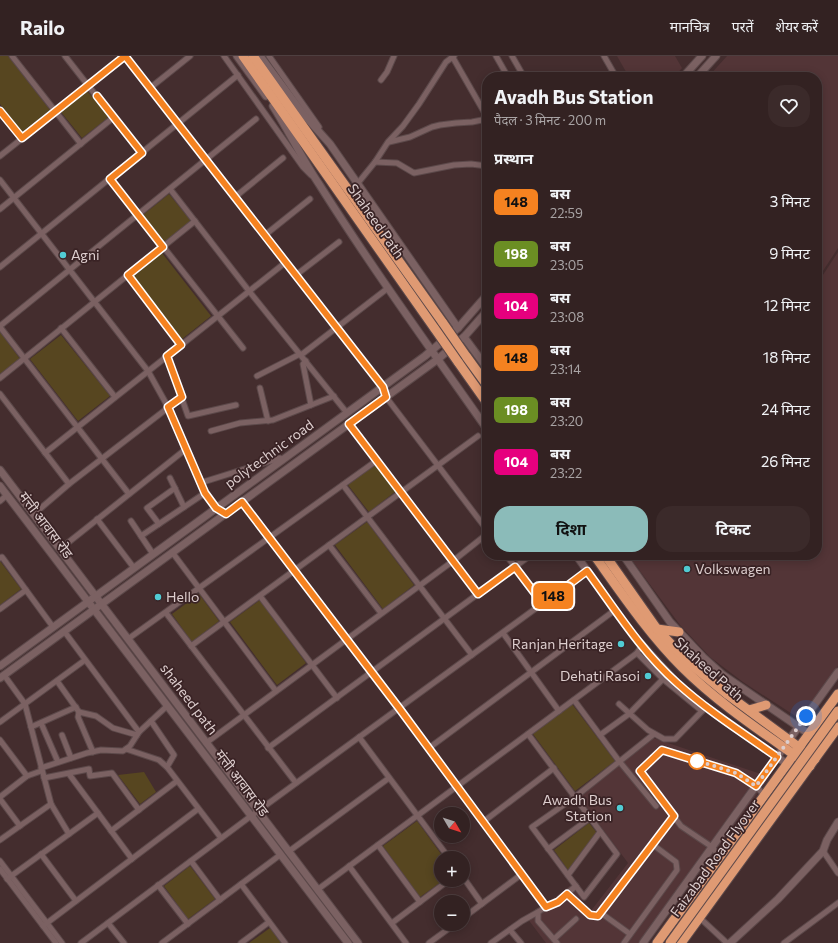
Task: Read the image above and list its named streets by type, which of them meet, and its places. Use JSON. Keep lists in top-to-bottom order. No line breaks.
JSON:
{"streets":{"highway":["Shaheed Path","Faizabad Road Flyover"],"street":["polytechnic road","मंत्ती आवास रोड","shaheed path"]},"crossings":[["polytechnic road","मंत्ती आवास रोड"],["polytechnic road","shaheed path"]],"places":["Agni","Volkswagen","Hello","Ranjan Heritage","Dehati Rasoi","Awadh Bus Station"],"lines":["bus line 148"],"north":"bottom right","page":{"header":"Railo","nav":["मानचित्र","परतें","शेयर करें"],"on_map":"148","heading":[["Avadh Bus Station","पैदल · 3 मिनट · 200 m"],"प्रस्थान"],"list":[{"mark":"148","name":"बस","note":"22:59","value":"3 मिनट"},{"mark":"198","name":"बस","note":"23:05","value":"9 मिनट"},{"mark":"104","name":"बस","note":"23:08","value":"12 मिनट"},{"mark":"148","name":"बस","note":"23:14","value":"18 मिनट"},{"mark":"198","name":"बस","note":"23:20","value":"24 मिनट"},{"mark":"104","name":"बस","note":"23:22","value":"26 मिनट"}],"buttons":["दिशा","टिकट"],"map_buttons":["+","−"]}}
